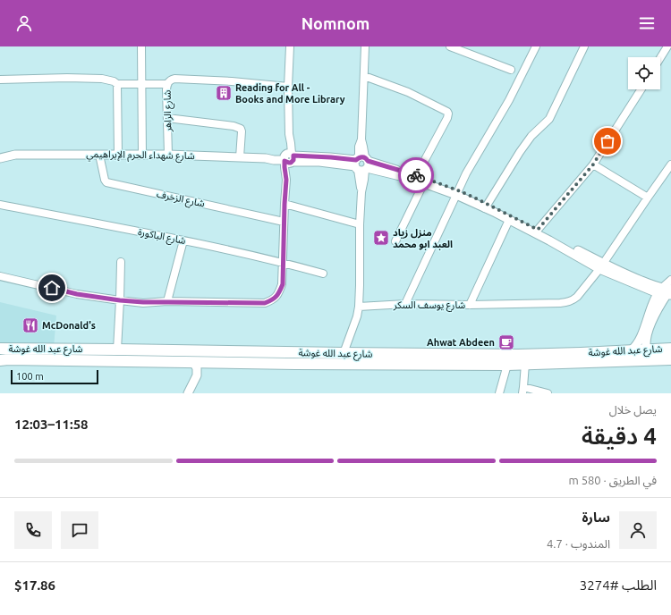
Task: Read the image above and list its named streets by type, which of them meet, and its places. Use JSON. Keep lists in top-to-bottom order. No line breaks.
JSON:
{"streets":{"main road":["شارع عبد الله غوشة"],"street":["شارع الزاهر","شارع شهداء الحرم الإبراهيمي","شارع الزخرف","شارع الباكورة","شارع يوسف السكر"]},"crossings":[["شارع الزاهر","شارع شهداء الحرم الإبراهيمي"],["شارع شهداء الحرم الإبراهيمي","شارع الزخرف"],["شارع شهداء الحرم الإبراهيمي","شارع يوسف السكر"]],"places":{"building":["Reading for All - Books and More Library"],"place":["منزل زياد العبد ابو محمد"],"restaurant":["McDonald's"],"cafe":["Ahwat Abdeen"]},"scale_bar":"100 m","page":{"header":"Nomnom","scale":"100 m","heading":["4 دقيقة","يصل خلال","11:58–12:03"],"panel":["سارة","المندوب · 4.7","الطلب #3274","$17.86"],"bar":"في الطريق · 580 m"}}
